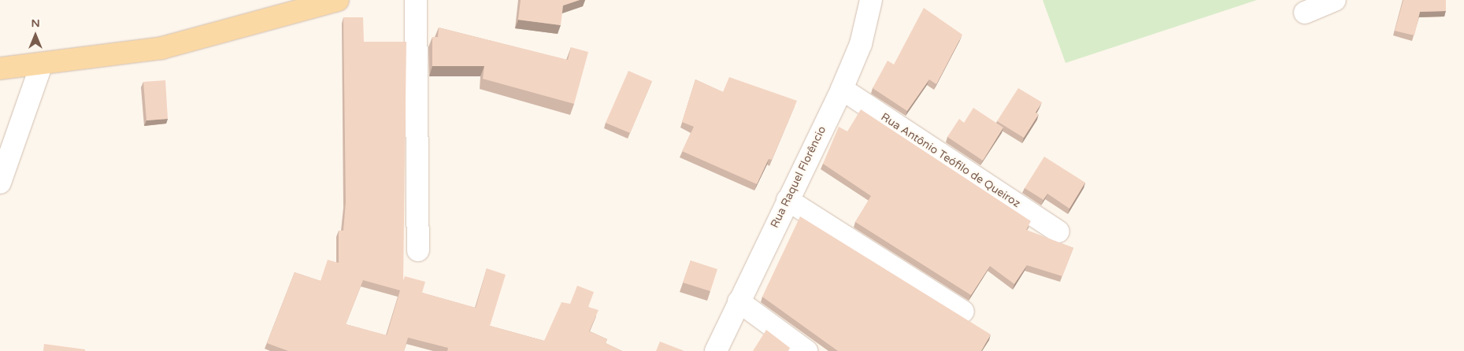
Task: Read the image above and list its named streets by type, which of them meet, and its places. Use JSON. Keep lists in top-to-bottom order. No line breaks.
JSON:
{"streets":{"street":["Rua Antônio Teófilo de Queiroz","Rua Raquel Florêncio"]},"crossings":[["Rua Antônio Teófilo de Queiroz","Rua Raquel Florêncio"]],"north":"top"}
